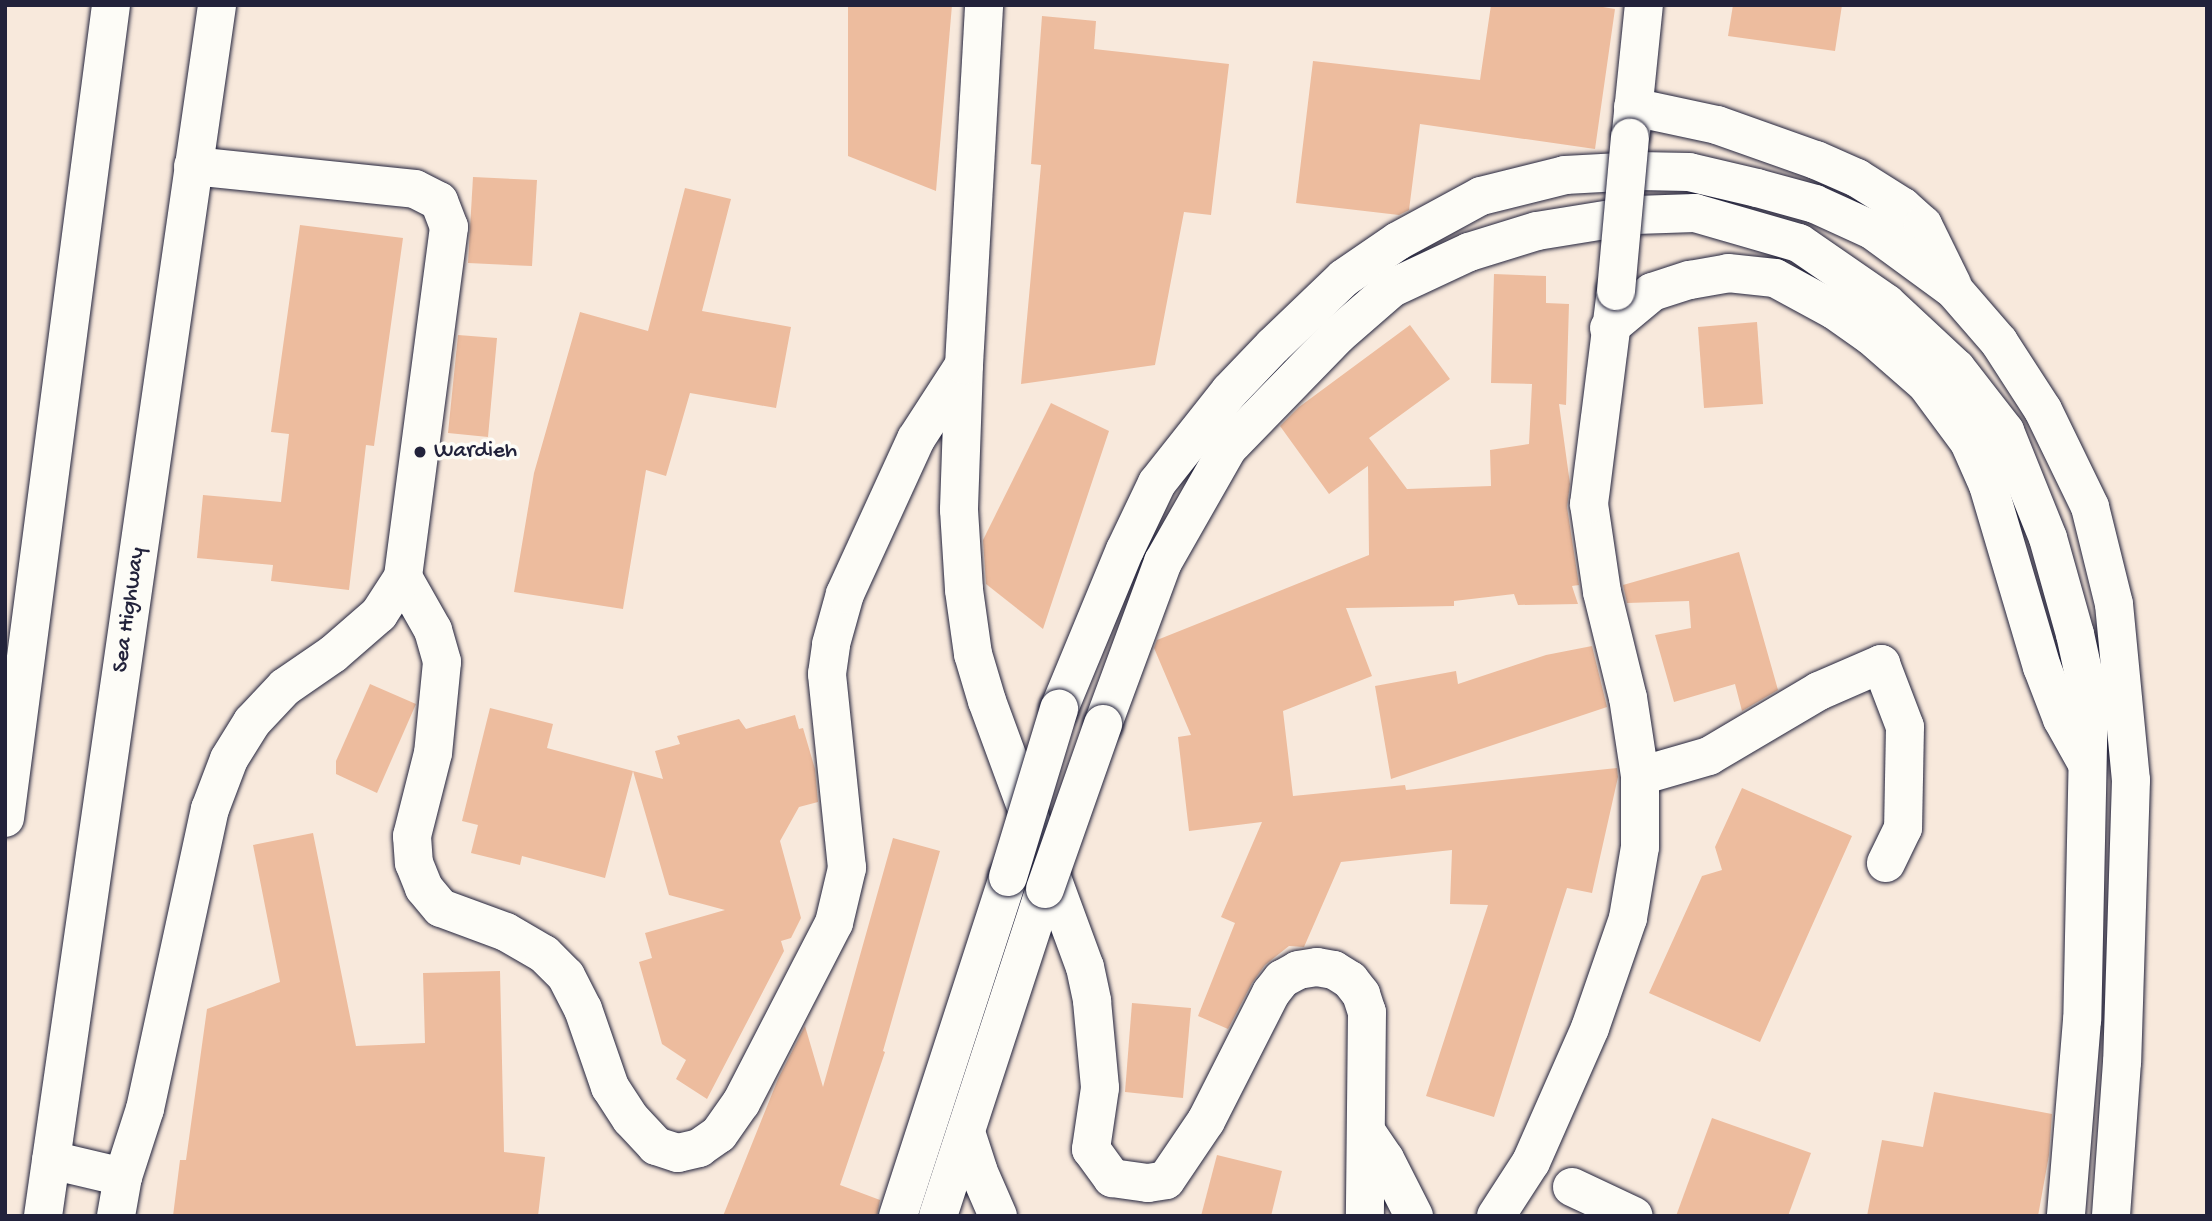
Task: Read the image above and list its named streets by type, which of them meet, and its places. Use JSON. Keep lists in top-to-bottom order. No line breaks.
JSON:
{"streets":{"main road":["Sea Highway"]},"places":["Wardieh"]}
